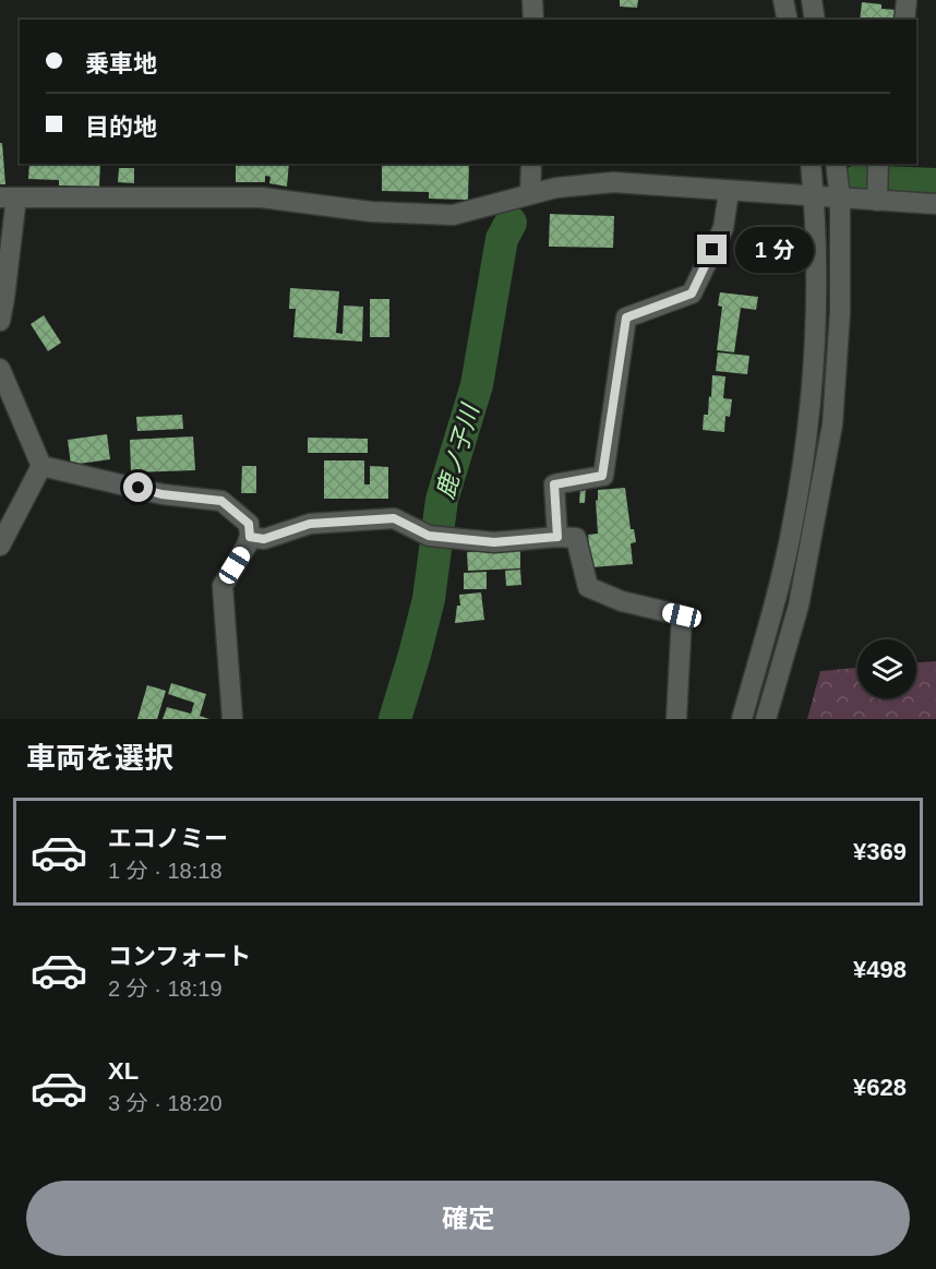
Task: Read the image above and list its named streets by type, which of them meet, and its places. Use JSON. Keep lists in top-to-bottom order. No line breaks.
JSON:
{"water":["鹿ノ子川"],"page":{"banner":["乗車地","目的地"],"bubble":"1 分","heading":"車両を選択","list":[{"name":"エコノミー","note":"1 分 · 18:18","value":"¥369"},{"name":"コンフォート","note":"2 分 · 18:19","value":"¥498"},{"name":"XL","note":"3 分 · 18:20","value":"¥628"}],"buttons":"確定"}}
